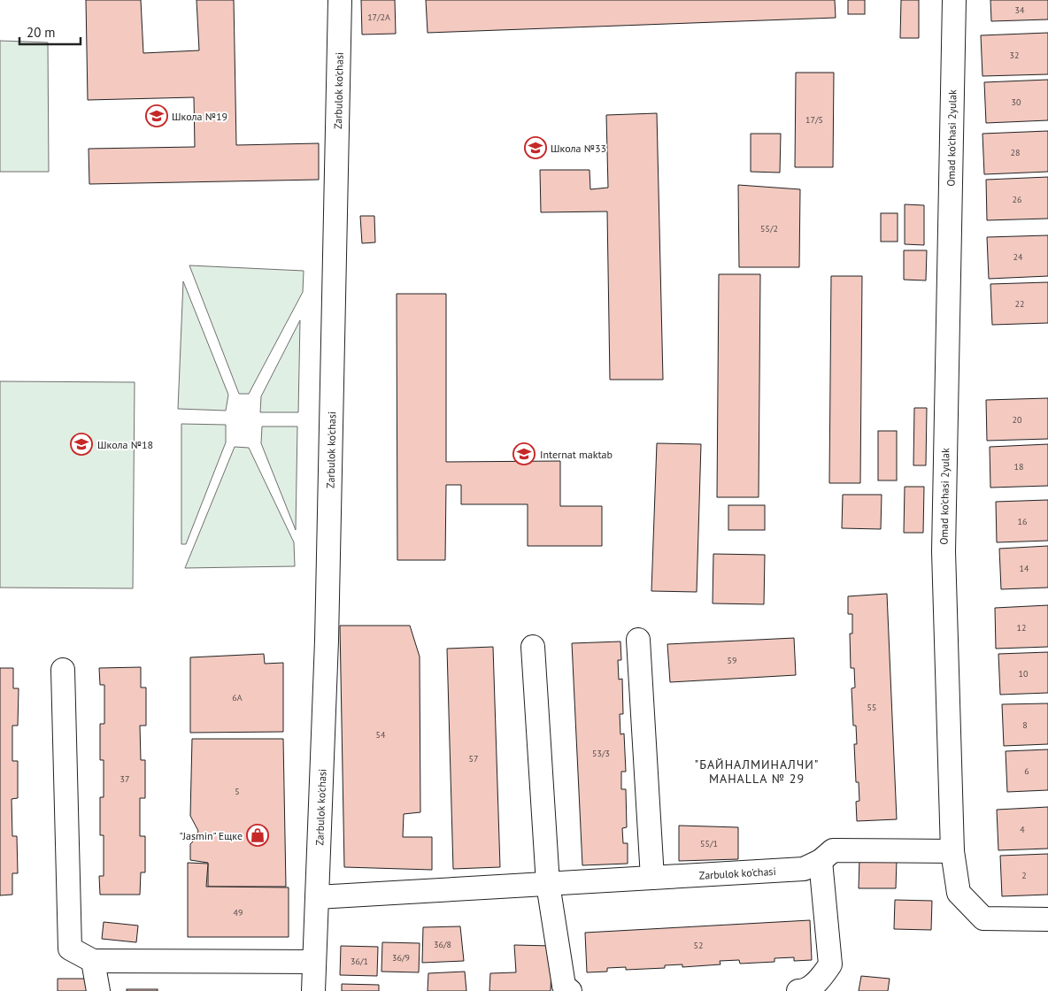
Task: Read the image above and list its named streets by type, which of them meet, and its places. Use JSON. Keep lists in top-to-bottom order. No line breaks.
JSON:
{"streets":{"street":["Zarbulok ko'chasi","Omad ko'chasi 2yulak"]},"crossings":[["Zarbulok ko'chasi","Omad ko'chasi 2yulak"]],"districts":["\"БАЙНАЛМИНАЛЧИ\" MAHALLA № 29"],"places":{"school or university":["Школа №19","Школа №33","Школа №18","Internat maktab"],"shop":["\"Jasmin\" Ещке"]},"house_numbers":["34","17/2A","32","30","17/5","28","26","55/2","24","22","20","18","16","14","12","59","10","6A","55","8","54","53/3","57","6","37","5","4","55/1","2","49","36/8","52","36/9","36/1"],"scale_bar":"20 m"}
